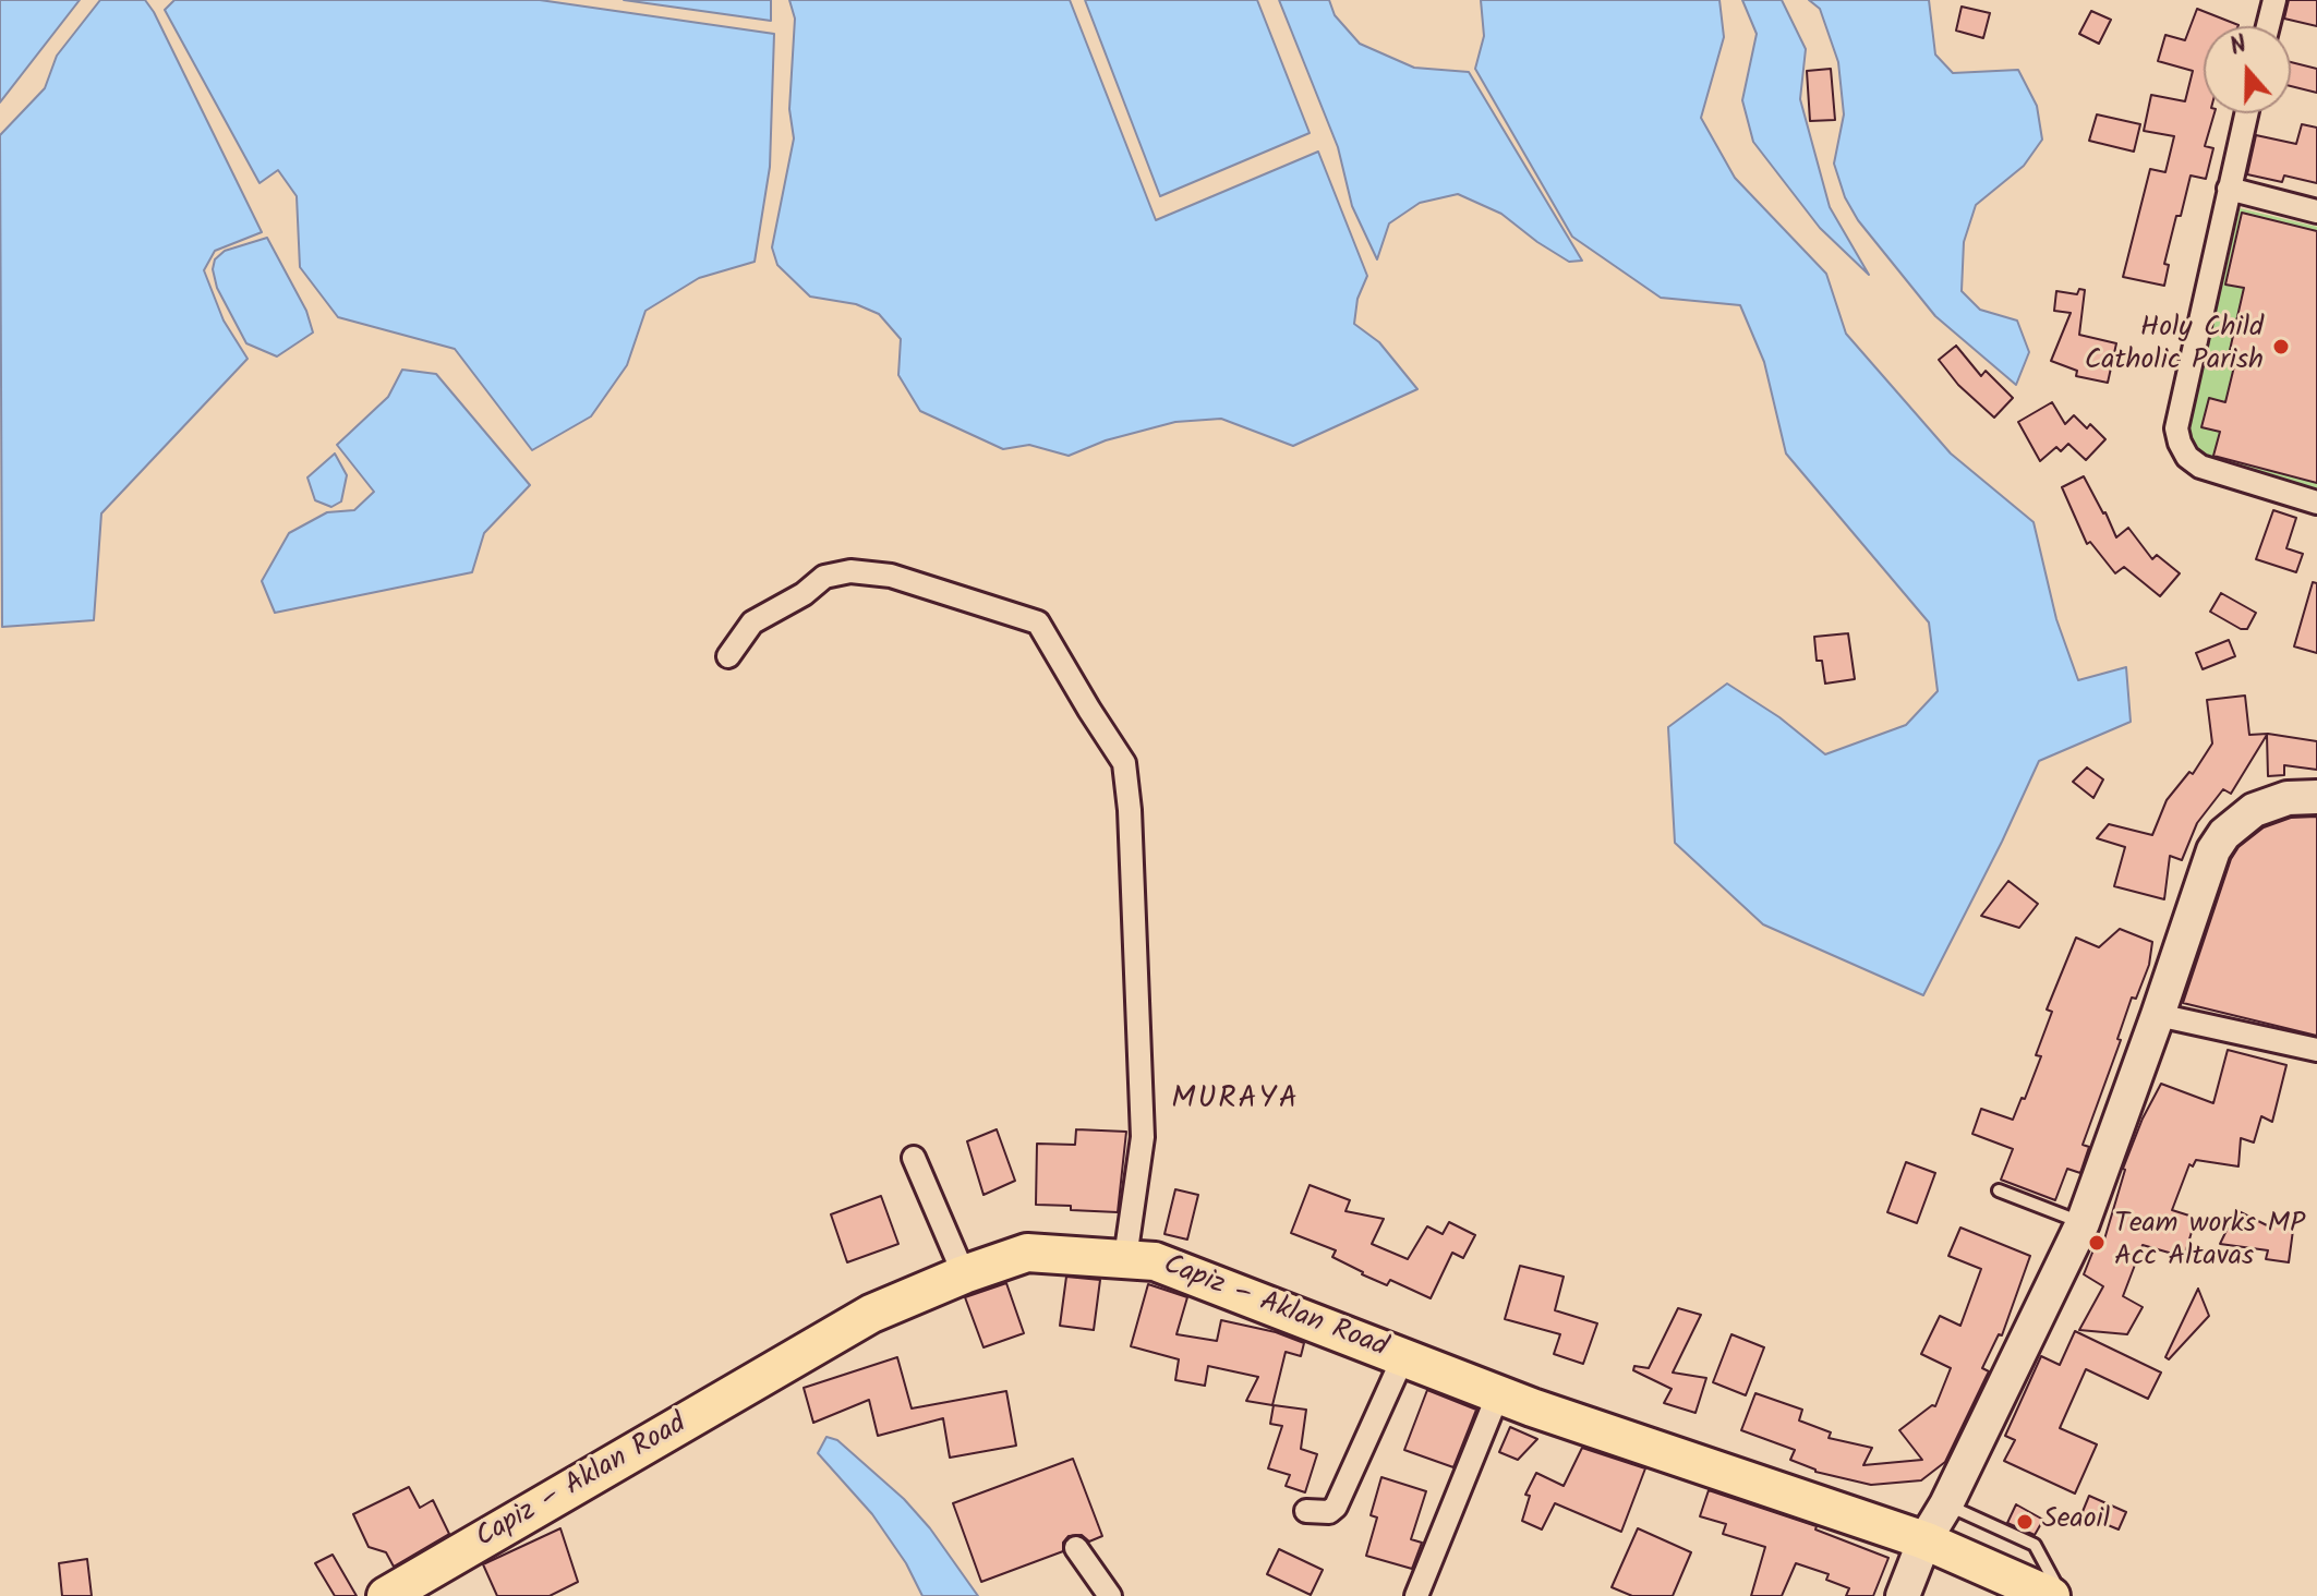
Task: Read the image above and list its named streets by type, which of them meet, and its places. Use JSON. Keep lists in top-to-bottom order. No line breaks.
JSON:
{"streets":{"main road":["Capiz – Aklan Road"]},"districts":["MURAYA"],"places":["Holy Child Catholic Parish","Team works MP Acc Altavas","Seaoil"],"north":"top"}
